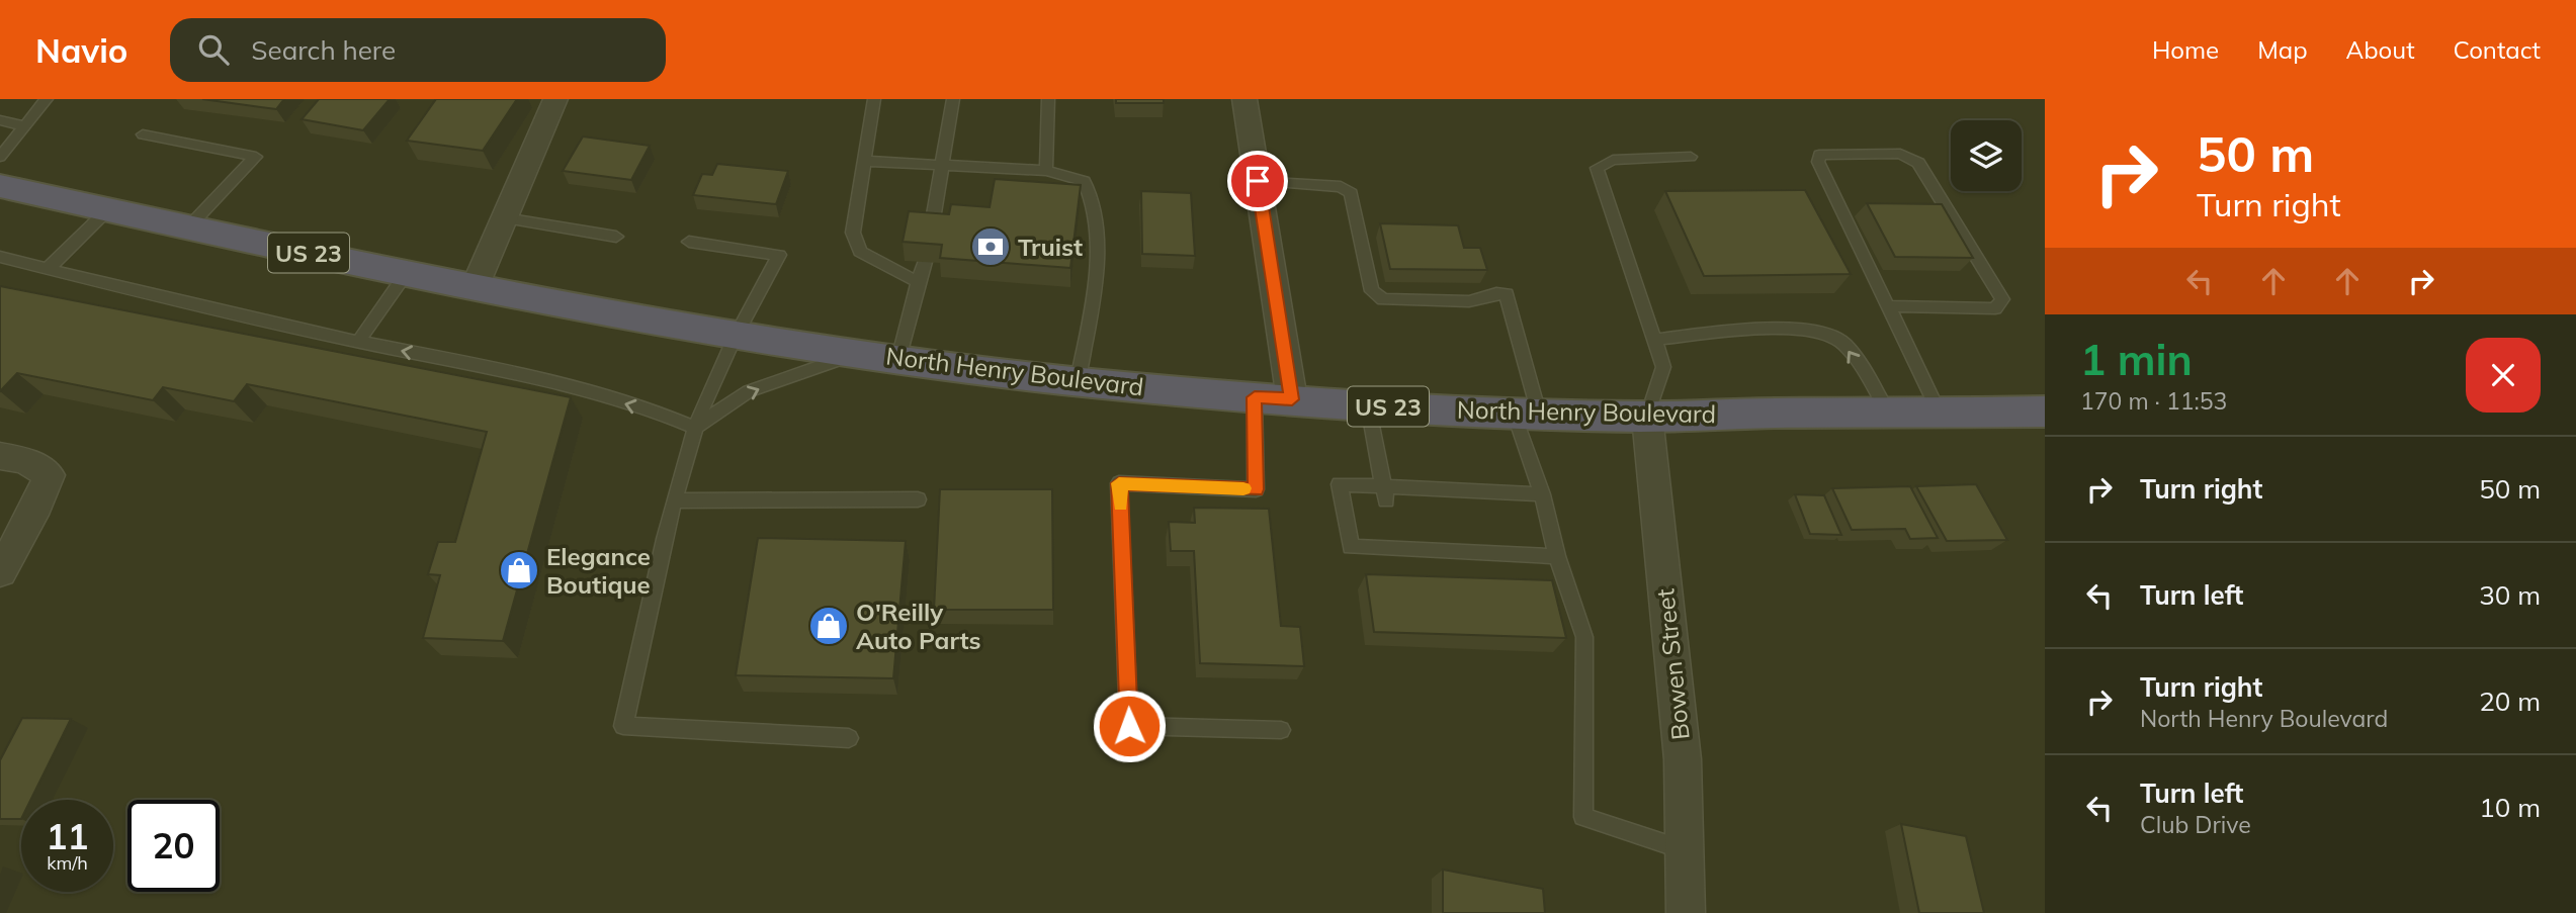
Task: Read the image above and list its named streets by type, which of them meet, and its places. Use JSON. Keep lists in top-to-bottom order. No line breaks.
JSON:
{"streets":{"highway":["US 23","North Henry Boulevard"],"street":["Bowen Street"]},"crossings":[["North Henry Boulevard","Bowen Street"]],"places":{"bank":["Truist"],"shop":["Elegance Boutique","O'Reilly Auto Parts"]},"page":{"header":"Navio","search":"Search here","nav":["Home","Map","About","Contact"],"turn":["50 m","Turn right"],"heading":["1 min","170 m · 11:53"],"list":[{"name":"Turn right","value":"50 m"},{"name":"Turn left","value":"30 m"},{"name":"Turn right","note":"North Henry Boulevard","value":"20 m"},{"name":"Turn left","note":"Club Drive","value":"10 m"}],"speed":"11 km/h","limit":"20"}}
